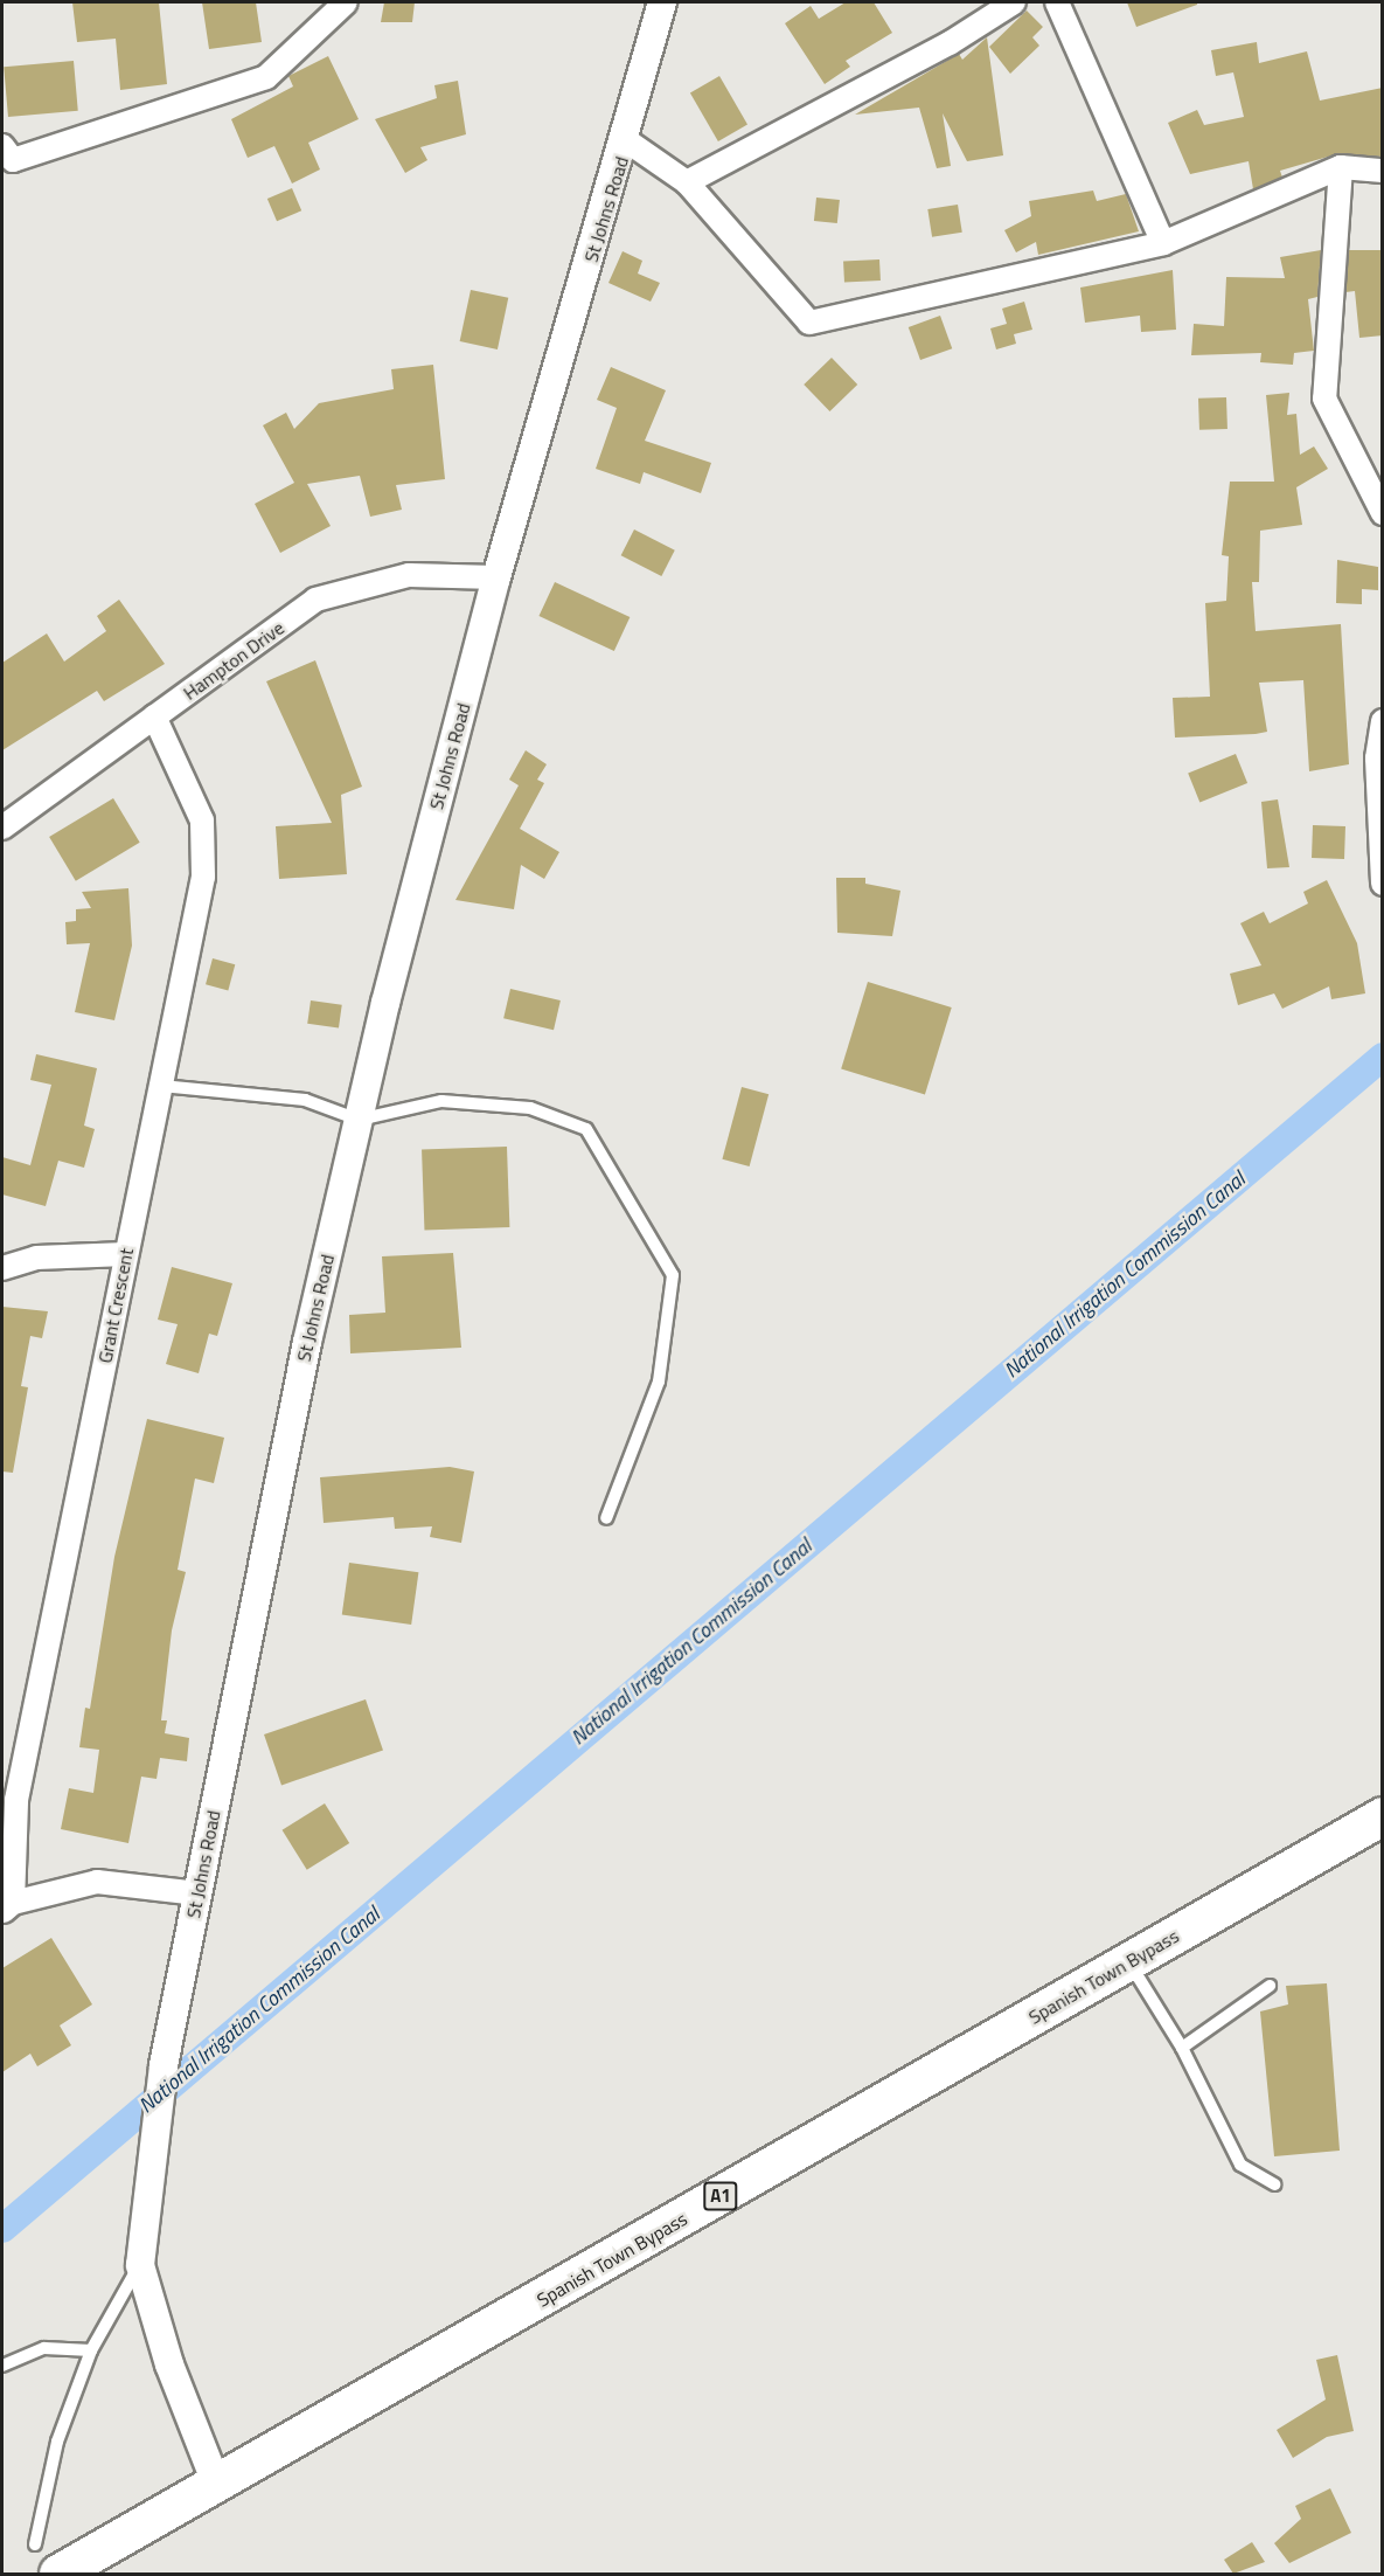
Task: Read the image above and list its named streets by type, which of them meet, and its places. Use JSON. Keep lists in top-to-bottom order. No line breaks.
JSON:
{"streets":{"main road":["Spanish Town Bypass","A1"],"street":["St Johns Road","Hampton Drive","Grant Crescent"]},"crossings":[["St Johns Road","Hampton Drive"],["St Johns Road","Spanish Town Bypass"],["Hampton Drive","Grant Crescent"]],"water":["National Irrigation Commission Canal"]}
